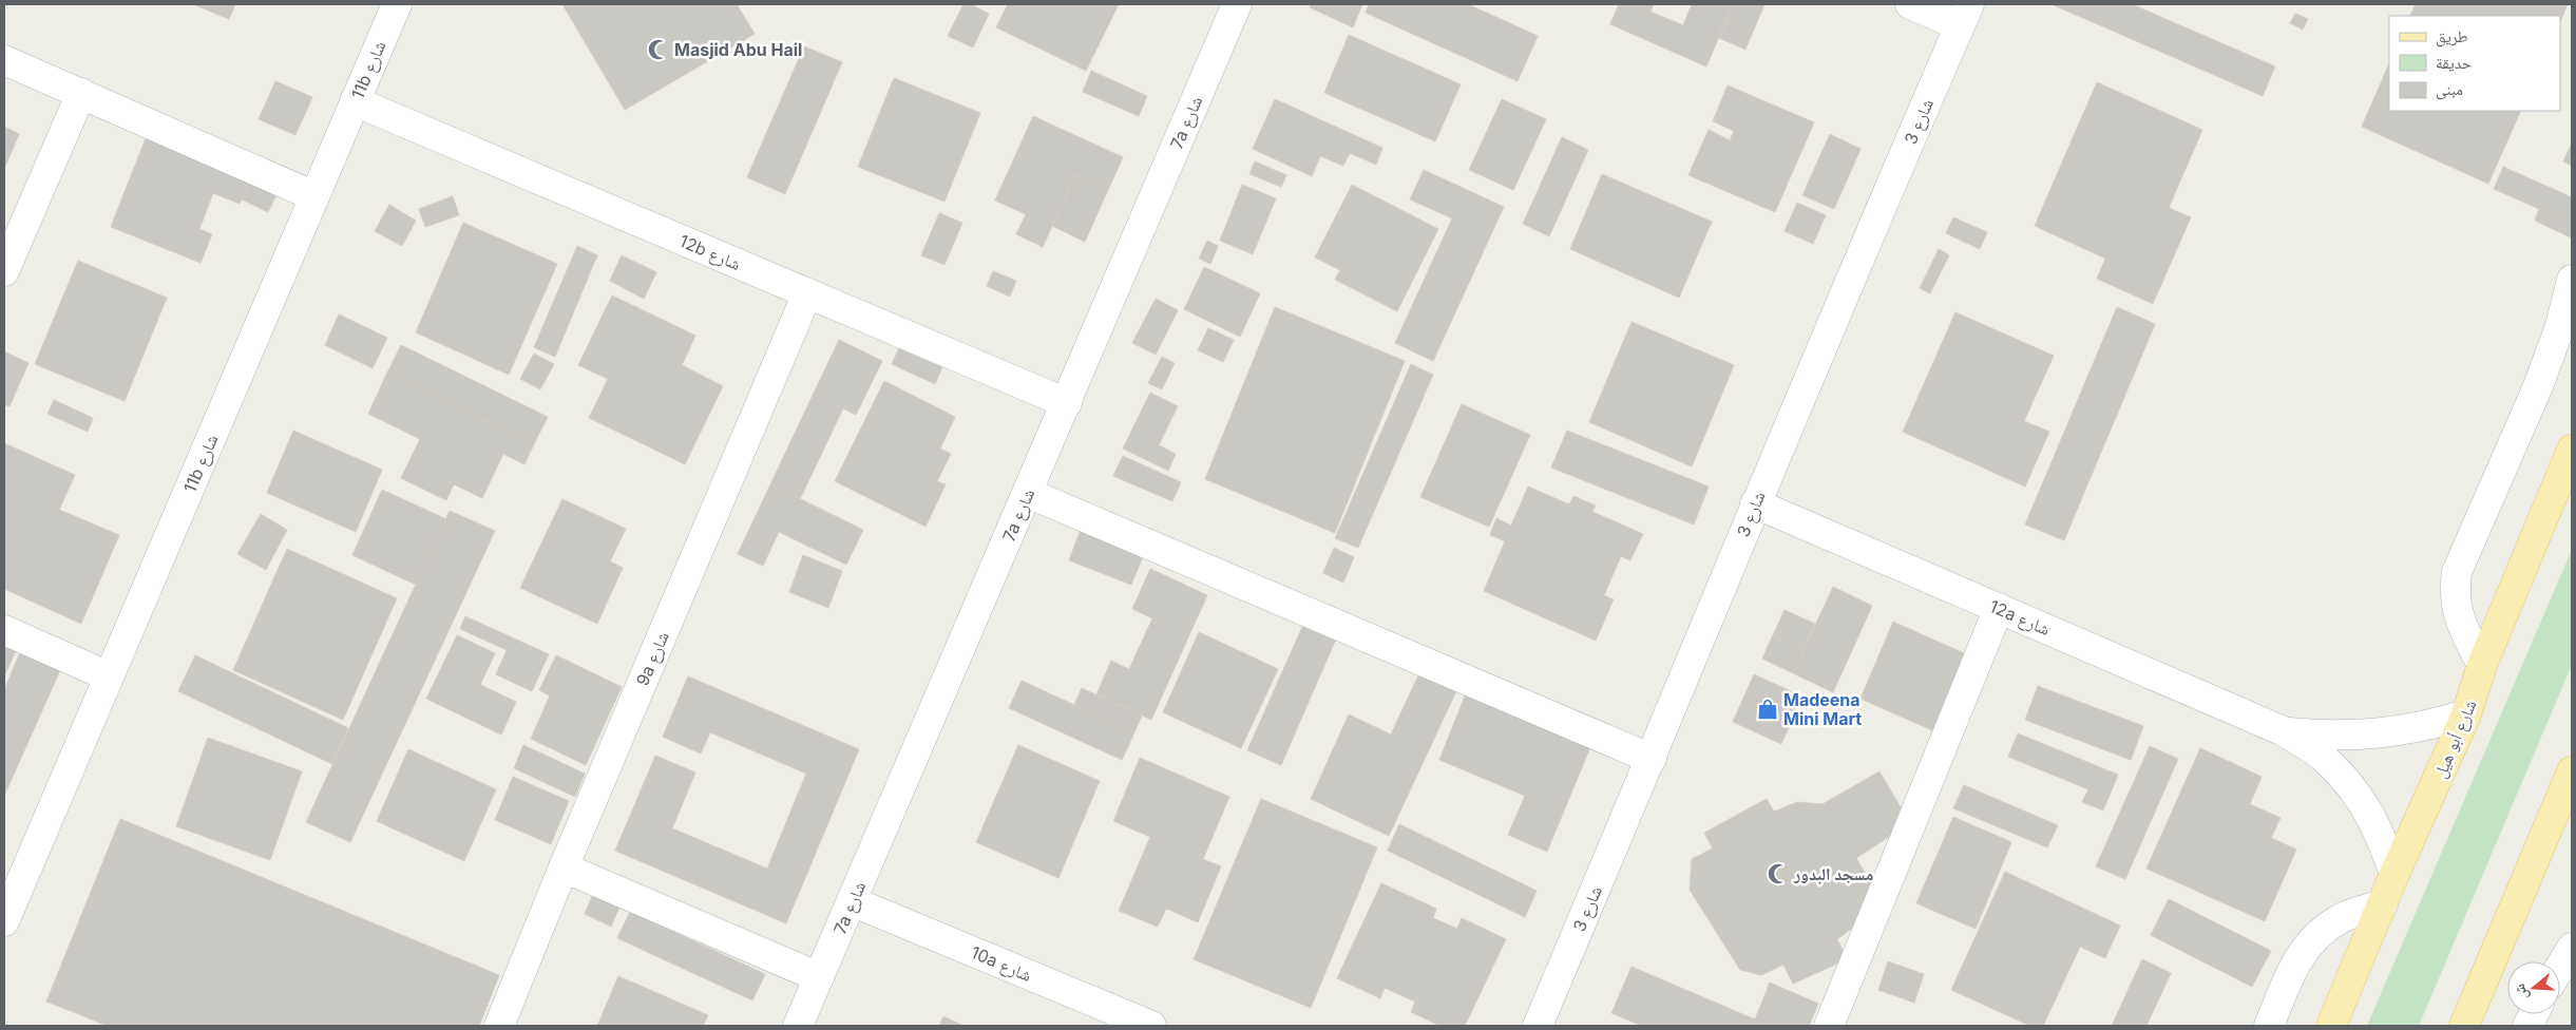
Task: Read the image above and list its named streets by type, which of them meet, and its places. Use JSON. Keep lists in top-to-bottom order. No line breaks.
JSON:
{"streets":{"main road":["شارع أبو هيل"],"street":["11b شارع","شارع 3","7a شارع","12b شارع","12a شارع","9a شارع","10a شارع"]},"crossings":[["11b شارع","12b شارع"],["شارع 3","12a شارع"],["7a شارع","12b شارع"],["7a شارع","10a شارع"],["12b شارع","9a شارع"],["12a شارع","شارع أبو هيل"]],"places":{"mosque":["Masjid Abu Hail","مسجد البدور"],"shop":["Madeena Mini Mart"]},"legend":["طريق","حديقة","مبنى"],"north":"left"}
